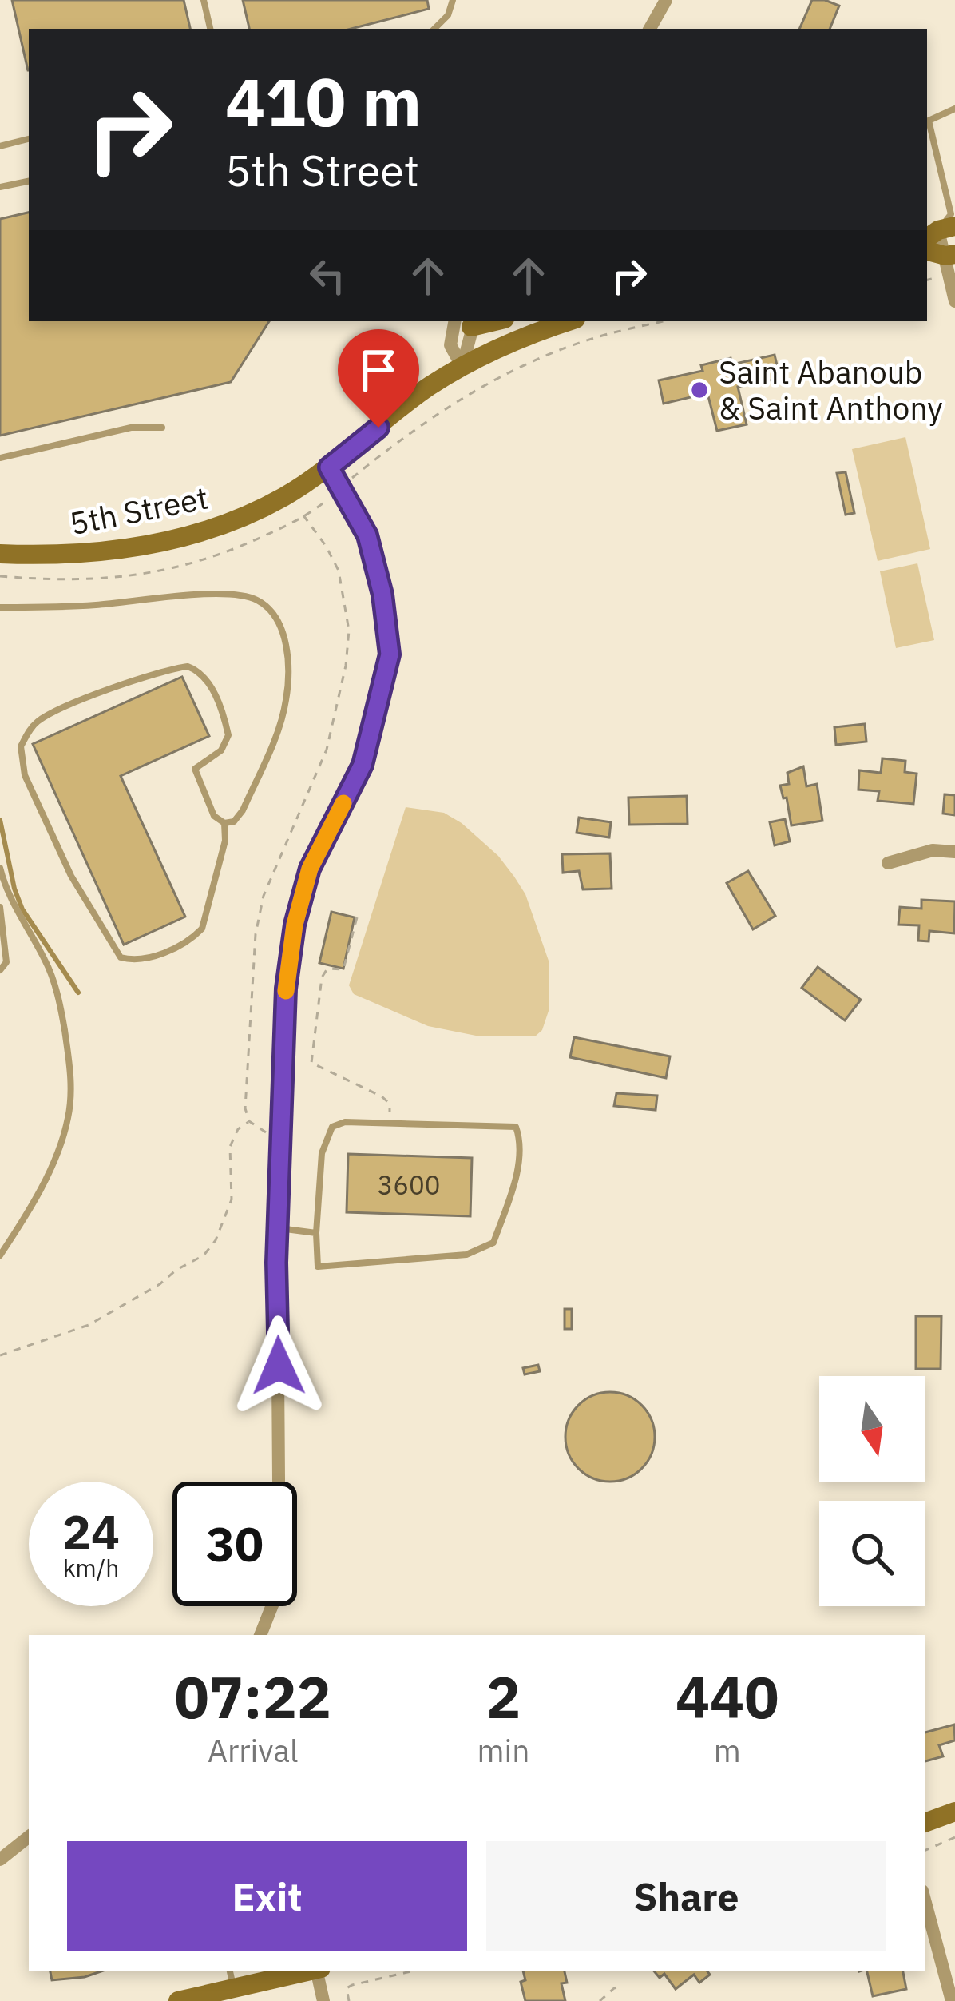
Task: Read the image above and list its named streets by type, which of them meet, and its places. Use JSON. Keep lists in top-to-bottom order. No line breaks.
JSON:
{"streets":{"street":["5th Street"]},"places":["Saint Abanoub & Saint Anthony"],"house_numbers":["3600"],"north":"bottom","page":{"turn":["410 m","5th Street"],"speed":"24 km/h","limit":"30","eta":["07:22","Arrival","2","min","440","m"],"buttons":["Exit","Share"]}}
